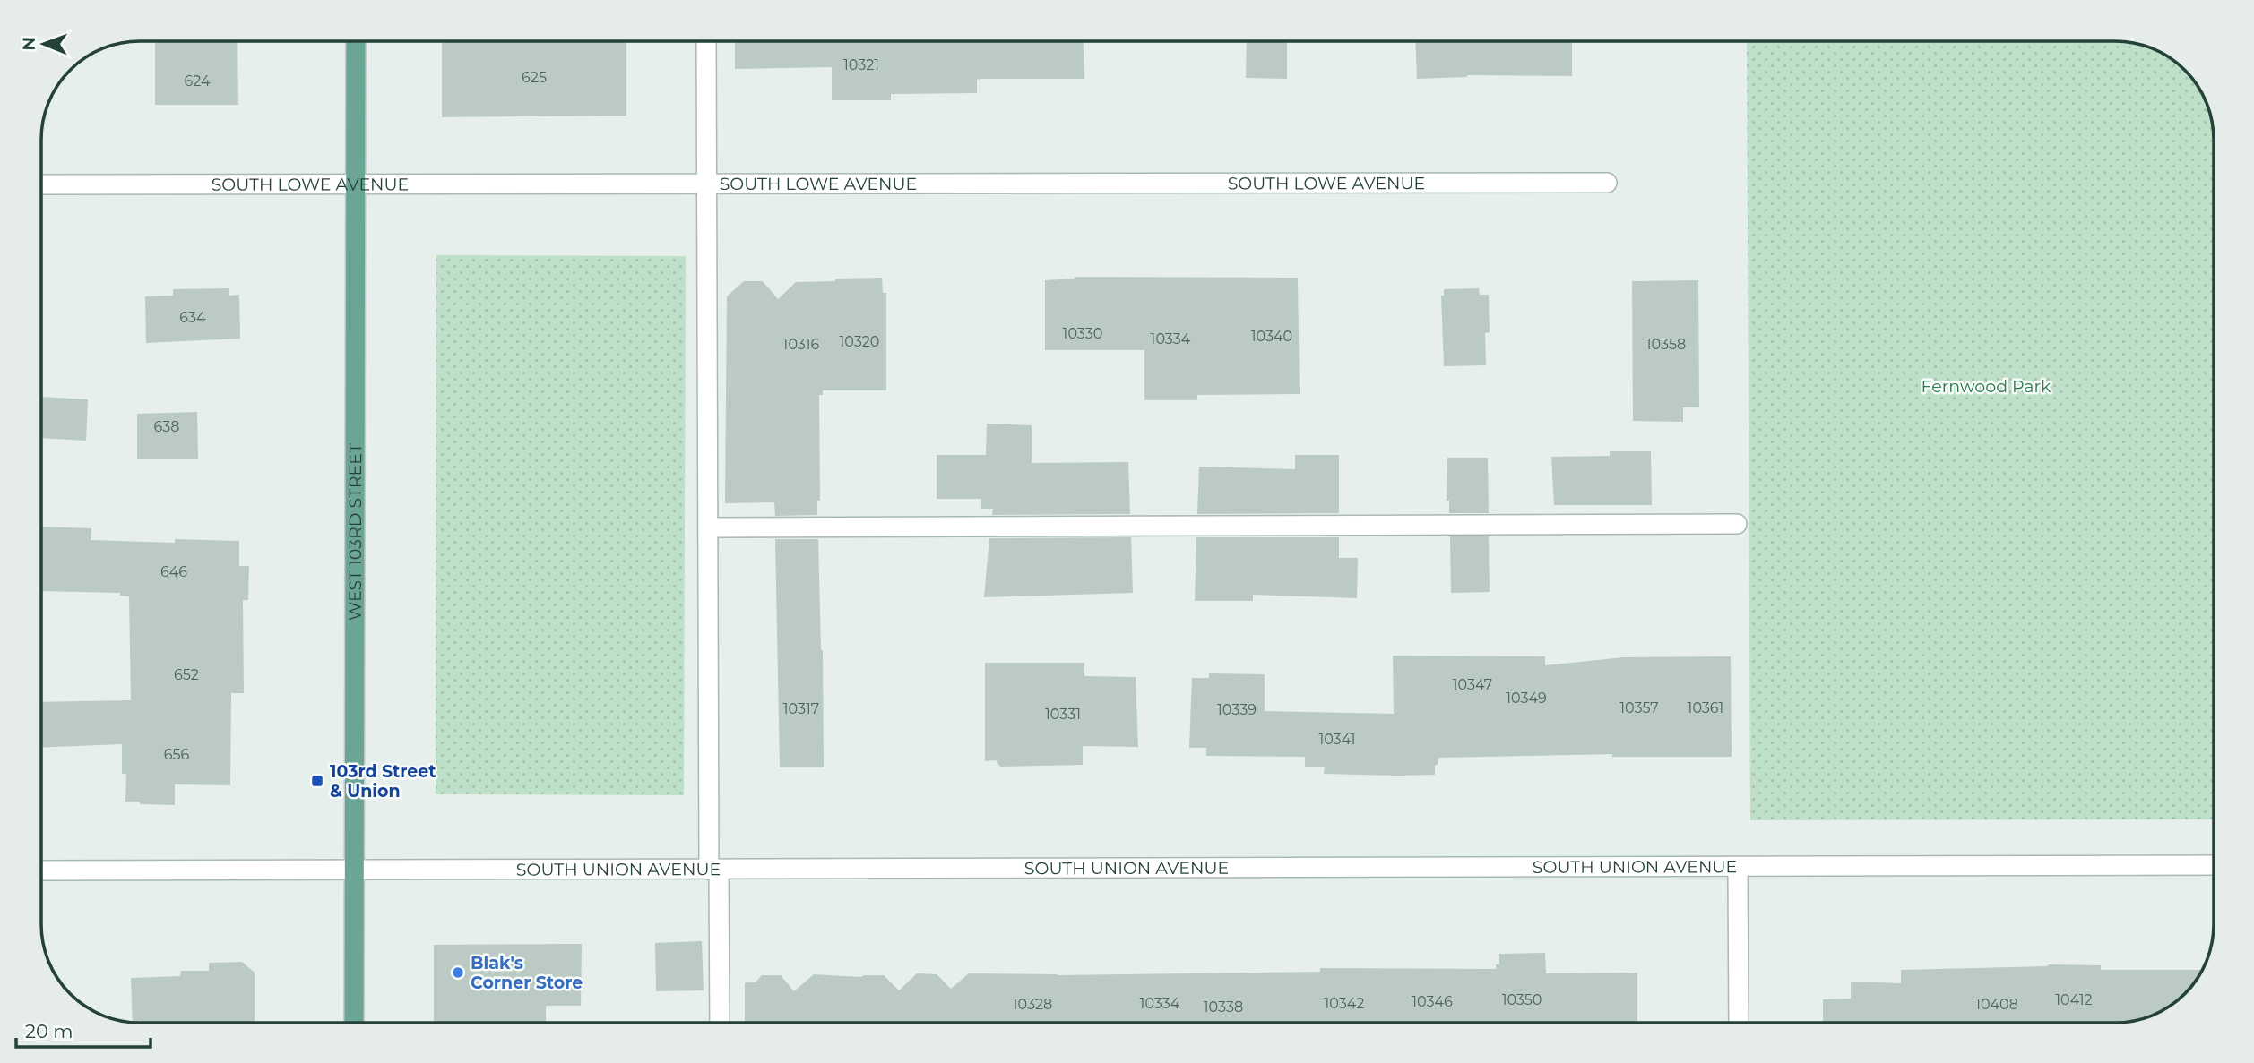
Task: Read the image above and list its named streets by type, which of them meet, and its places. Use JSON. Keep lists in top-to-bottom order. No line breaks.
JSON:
{"streets":{"main road":["WEST 103RD STREET"],"street":["SOUTH LOWE AVENUE","SOUTH UNION AVENUE"]},"crossings":[["SOUTH LOWE AVENUE","WEST 103RD STREET"],["WEST 103RD STREET","SOUTH UNION AVENUE"]],"parks":["Fernwood Park"],"places":{"transit":["103rd Street & Union"],"other":["Blak's Corner Store"]},"house_numbers":["10321","625","624","634","10330","10340","10334","10320","10316","10358","638","646","652","10347","10349","10357","10361","10317","10339","10331","10341","656","10350","10412","10346","10334","10342","10328","10408","10338"],"scale_bar":"20 m","north":"left"}
